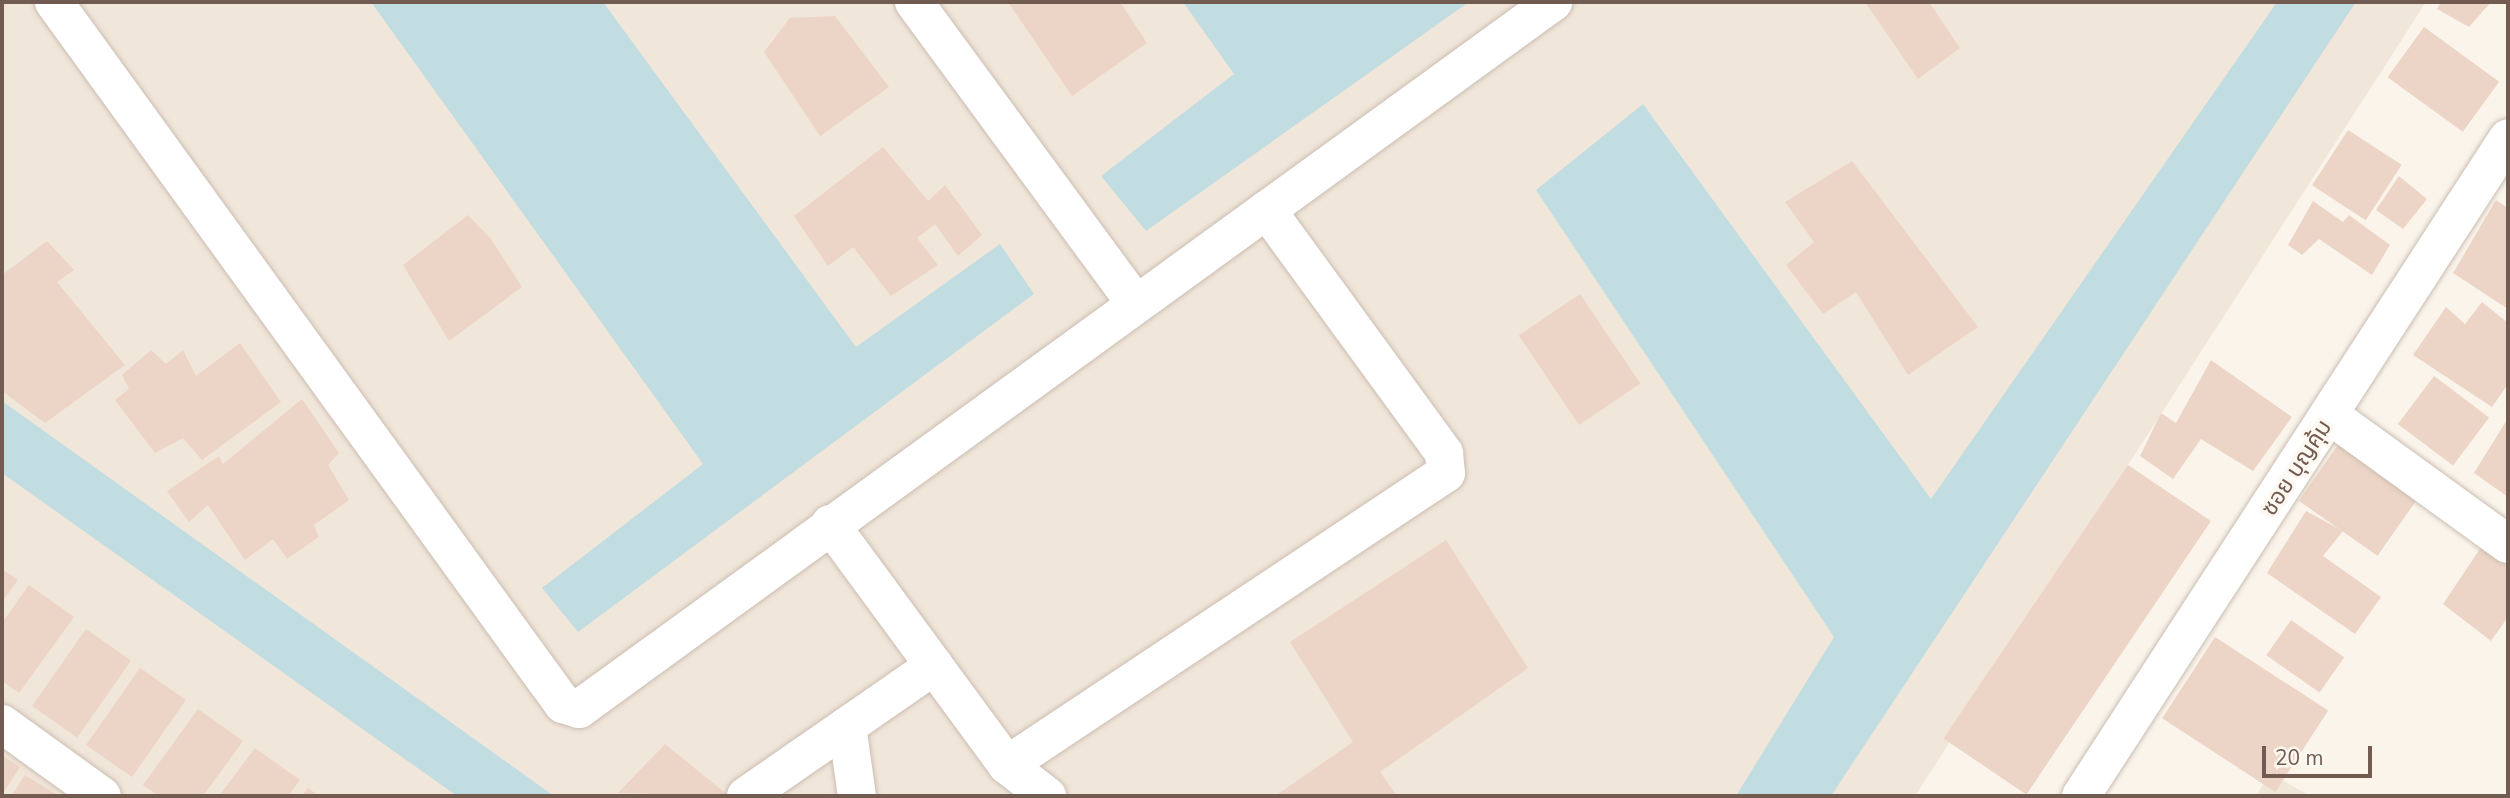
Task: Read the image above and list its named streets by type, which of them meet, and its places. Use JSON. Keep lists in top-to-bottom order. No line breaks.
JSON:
{"streets":{"street":["ซอย บุญคุ้ม"]},"scale_bar":"20 m"}
